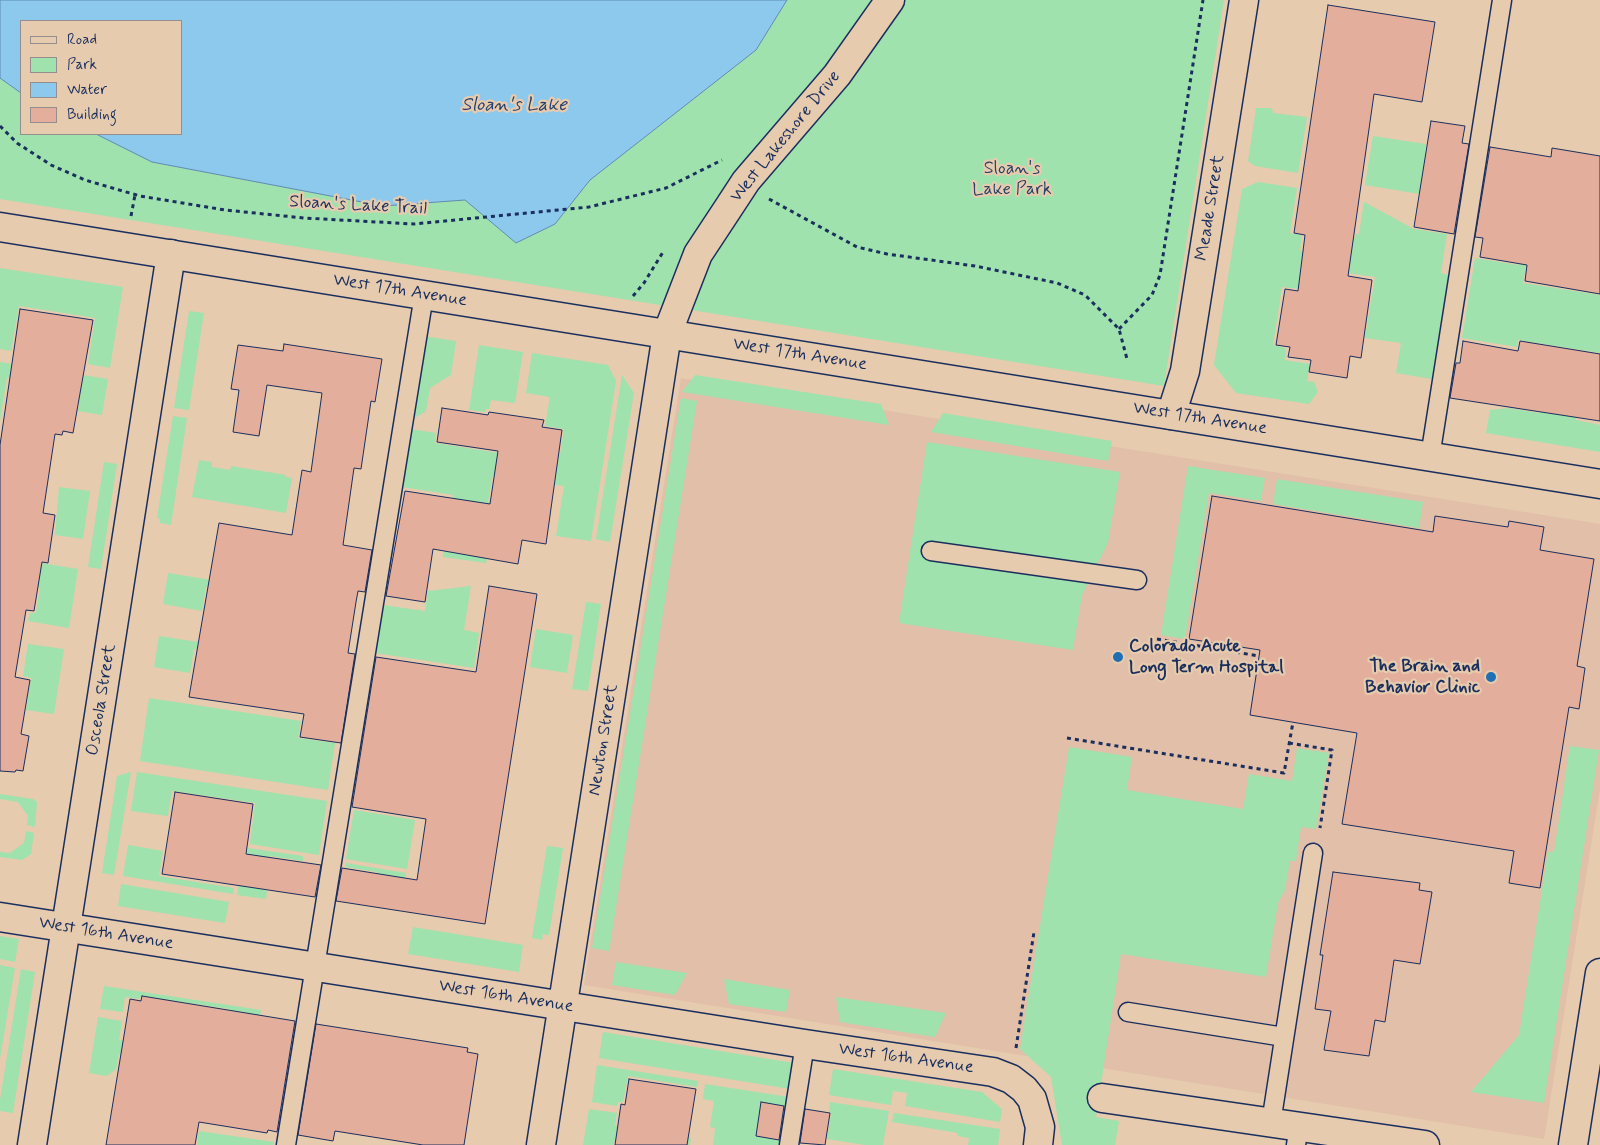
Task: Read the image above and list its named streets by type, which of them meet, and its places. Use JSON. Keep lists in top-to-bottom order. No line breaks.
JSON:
{"streets":{"street":["West Lakeshore Drive","Meade Street","West 17th Avenue","Osceola Street","Newton Street","West 16th Avenue"],"path":["Sloan's Lake Trail"]},"crossings":[["West Lakeshore Drive","Sloan's Lake Trail"],["West Lakeshore Drive","West 17th Avenue"],["West Lakeshore Drive","Newton Street"],["Meade Street","West 17th Avenue"],["West 17th Avenue","Osceola Street"],["West 17th Avenue","Newton Street"],["Osceola Street","West 16th Avenue"],["Newton Street","West 16th Avenue"]],"water":["Sloan's Lake"],"parks":["Sloan's Lake Park"],"places":["Colorado Acute Long Term Hospital","The Brain and Behavior Clinic"],"legend":["Road","Park","Water","Building"]}
